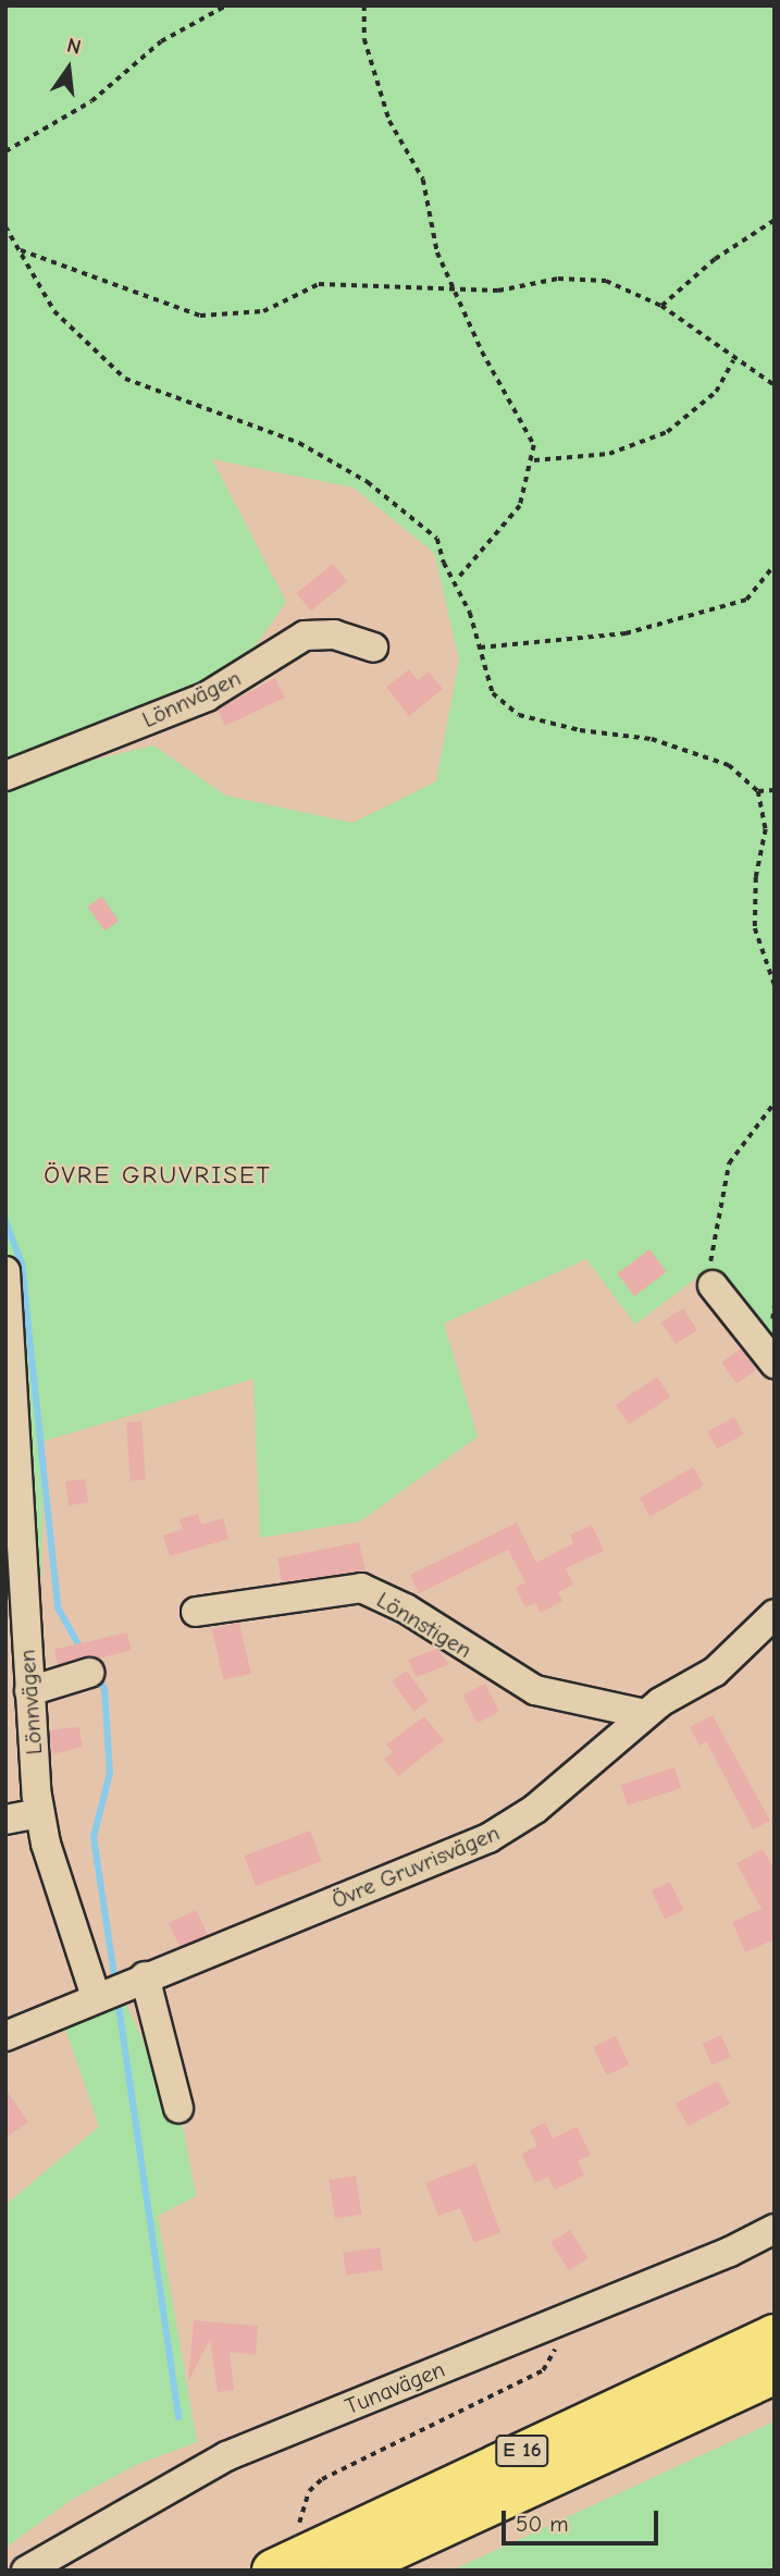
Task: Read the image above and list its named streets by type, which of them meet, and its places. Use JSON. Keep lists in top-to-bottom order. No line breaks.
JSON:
{"streets":{"highway":["E 16"],"street":["Lönnvägen","Lönnstigen","Övre Gruvrisvägen","Tunavägen"]},"crossings":[["Lönnvägen","Övre Gruvrisvägen"],["Lönnstigen","Övre Gruvrisvägen"]],"districts":["ÖVRE GRUVRISET"],"scale_bar":"50 m","north":"top"}
